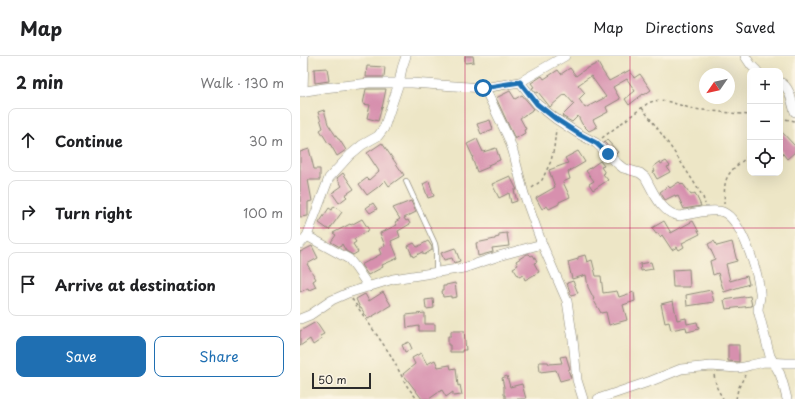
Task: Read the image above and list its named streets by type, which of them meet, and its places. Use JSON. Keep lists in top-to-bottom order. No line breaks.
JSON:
{"scale_bar":"50 m","north":"bottom left","page":{"header":"Map","nav":["Map","Directions","Saved"],"heading":["2 min","Walk · 130 m"],"map_buttons":["+","−"],"list":[["Continue","30 m"],["Turn right","100 m"],"Arrive at destination"],"buttons":["Save","Share"],"scale":"50 m"}}
